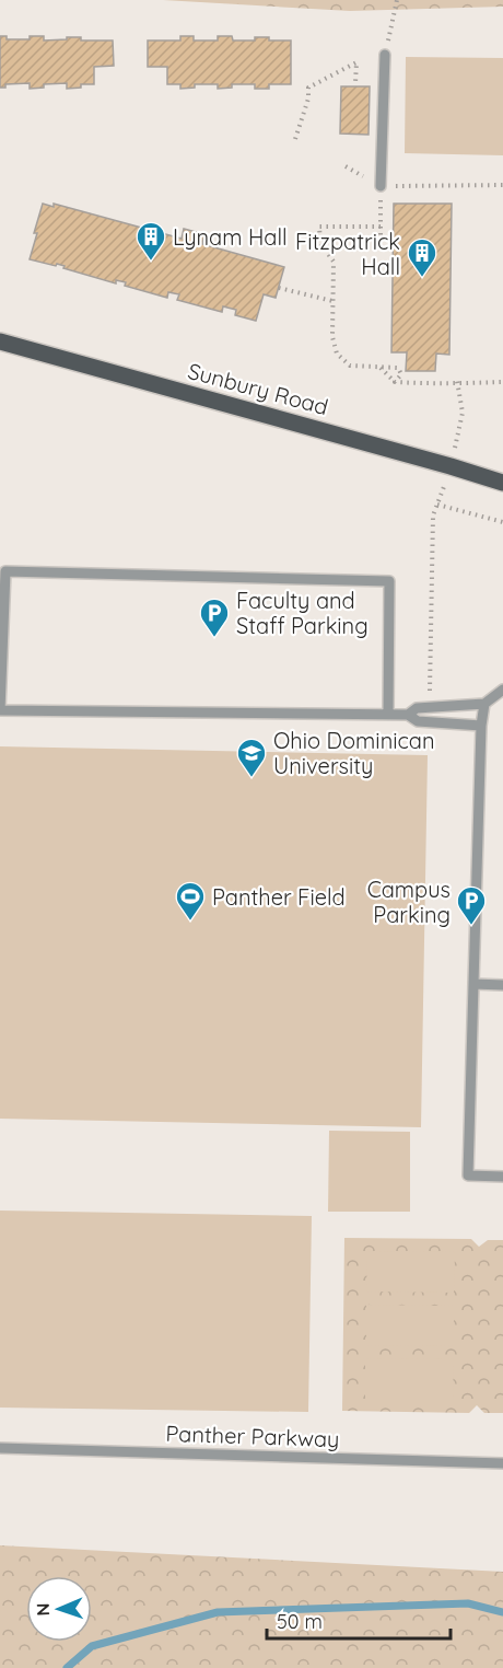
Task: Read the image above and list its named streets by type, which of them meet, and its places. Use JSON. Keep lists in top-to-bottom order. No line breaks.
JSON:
{"streets":{"main road":["Sunbury Road"],"lane":["Panther Parkway"]},"places":{"building":["Lynam Hall","Fitzpatrick Hall"],"parking":["Faculty and Staff Parking","Campus Parking"],"school or university":["Ohio Dominican University"],"sports":["Panther Field"]},"scale_bar":"50 m","north":"left"}
